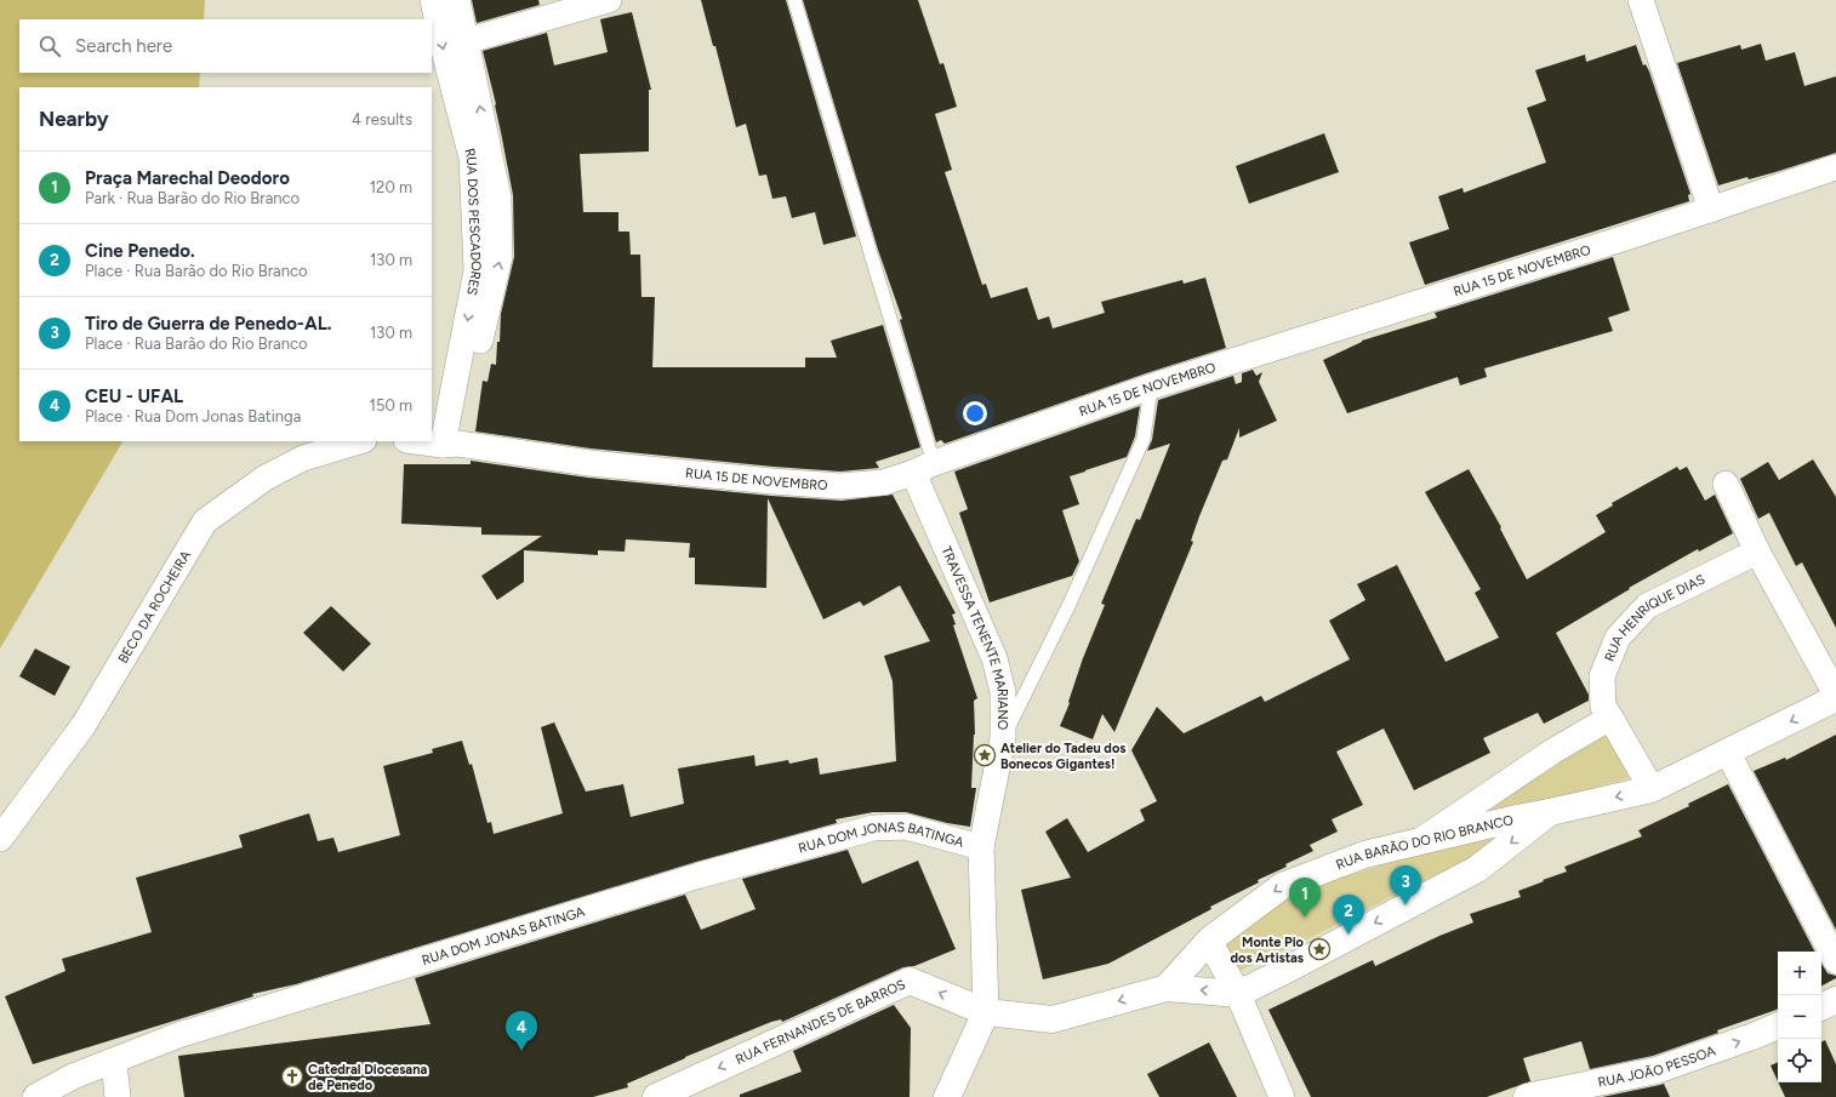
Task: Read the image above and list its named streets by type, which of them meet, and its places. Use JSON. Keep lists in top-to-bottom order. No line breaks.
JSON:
{"streets":{"main road":["RUA BARÃO DO RIO BRANCO","RUA FERNANDES DE BARROS","RUA JOÃO PESSOA"],"street":["RUA DOS PESCADORES","RUA 15 DE NOVEMBRO","BECO DA ROCHEIRA","RUA HENRIQUE DIAS","TRAVESSA TENENTE MARIANO","RUA DOM JONAS BATINGA"]},"crossings":[["RUA DOS PESCADORES","RUA 15 DE NOVEMBRO"],["RUA 15 DE NOVEMBRO","TRAVESSA TENENTE MARIANO"],["RUA HENRIQUE DIAS","RUA BARÃO DO RIO BRANCO"],["TRAVESSA TENENTE MARIANO","RUA DOM JONAS BATINGA"],["TRAVESSA TENENTE MARIANO","RUA FERNANDES DE BARROS"]],"one_way":["RUA BARÃO DO RIO BRANCO","RUA FERNANDES DE BARROS","RUA JOÃO PESSOA"],"places":{"place":["Atelier do Tadeu dos Bonecos Gigantes!","Monte Pio dos Artistas"],"church":["Catedral Diocesana de Penedo"]},"page":{"search":"Search here","heading":["Nearby","4 results"],"list":[{"mark":"1","name":"Praça Marechal Deodoro","note":"Park · Rua Barão do Rio Branco","value":"120 m"},{"mark":"2","name":"Cine Penedo.","note":"Place · Rua Barão do Rio Branco","value":"130 m"},{"mark":"3","name":"Tiro de Guerra de Penedo-AL.","note":"Place · Rua Barão do Rio Branco","value":"130 m"},{"mark":"4","name":"CEU - UFAL","note":"Place · Rua Dom Jonas Batinga","value":"150 m"}],"pins":["3","1","2","4"],"map_buttons":["+","−"]}}
